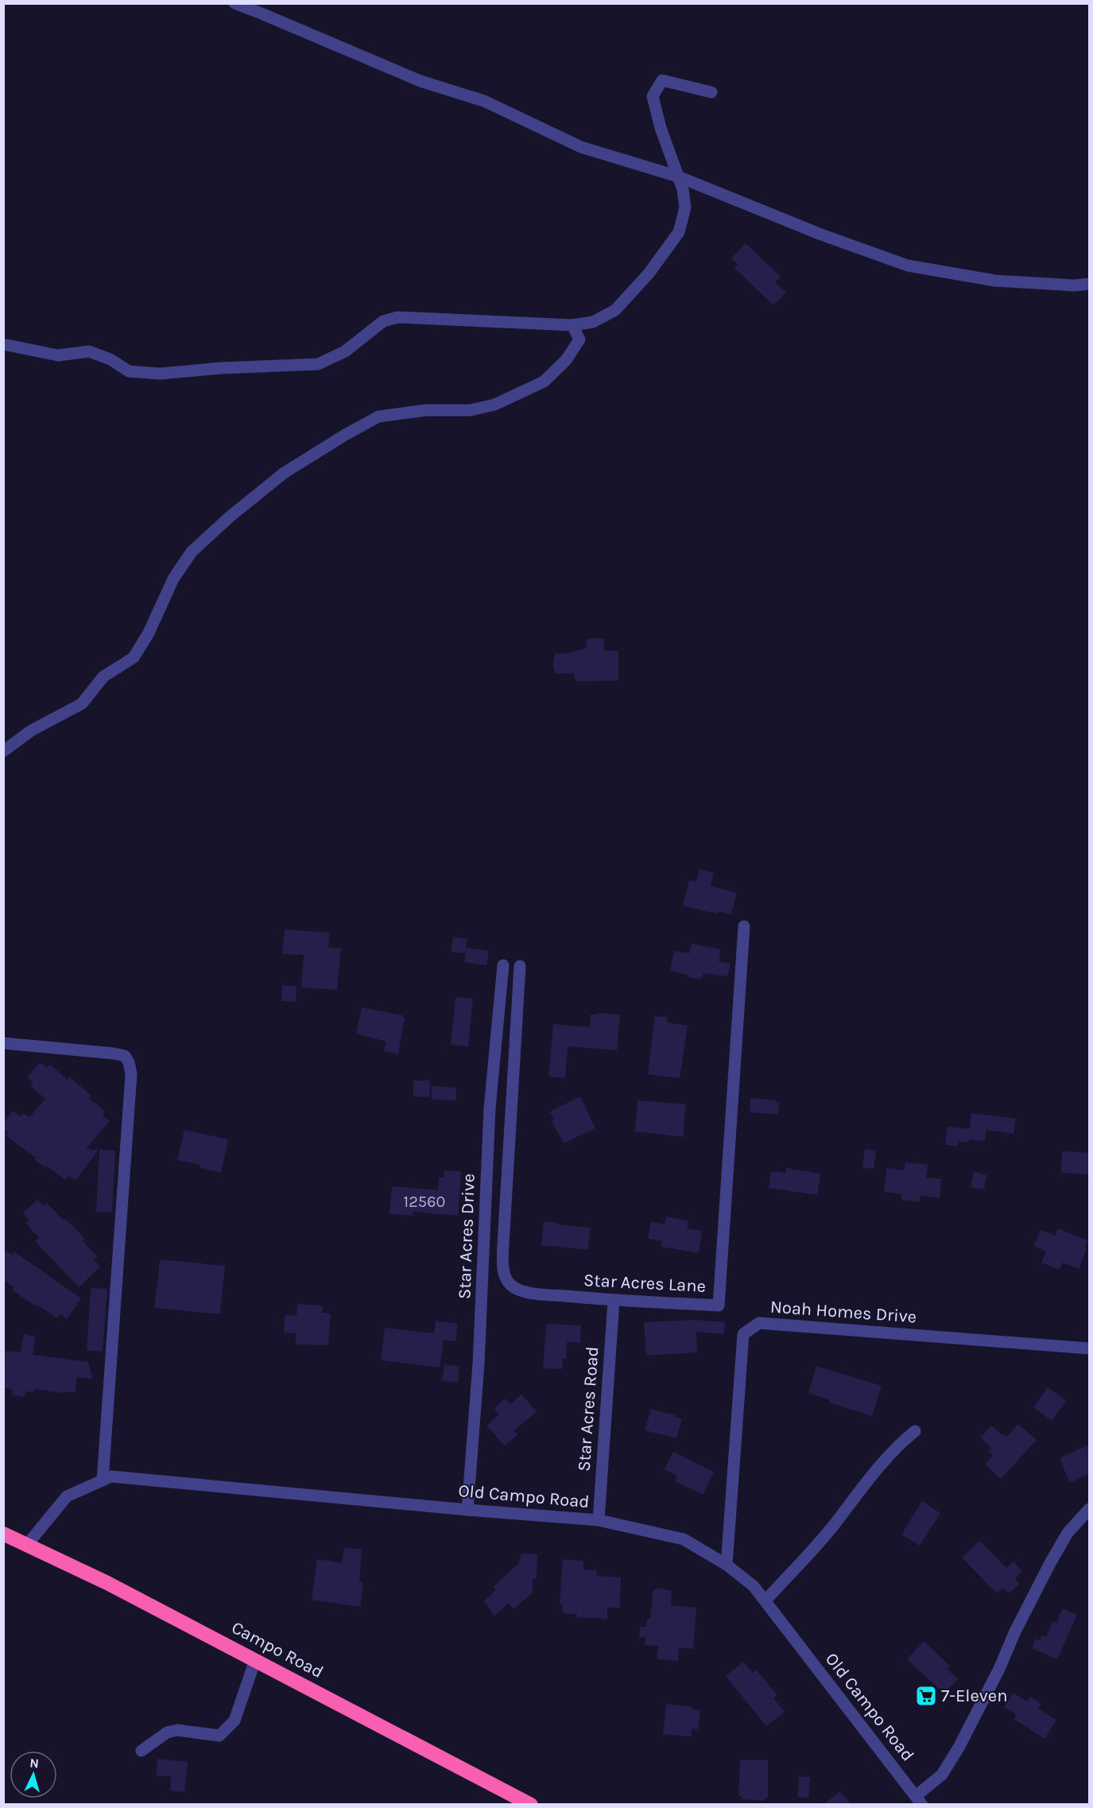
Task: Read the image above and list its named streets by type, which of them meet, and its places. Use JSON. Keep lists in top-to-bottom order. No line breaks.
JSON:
{"streets":{"highway":["Campo Road"],"street":["Star Acres Drive","Star Acres Lane","Noah Homes Drive","Star Acres Road","Old Campo Road"]},"crossings":[["Star Acres Drive","Old Campo Road"],["Star Acres Lane","Star Acres Road"],["Noah Homes Drive","Old Campo Road"],["Star Acres Road","Old Campo Road"],["Old Campo Road","Campo Road"]],"places":{"supermarket":["7-Eleven"]},"house_numbers":["12560"],"north":"top"}
